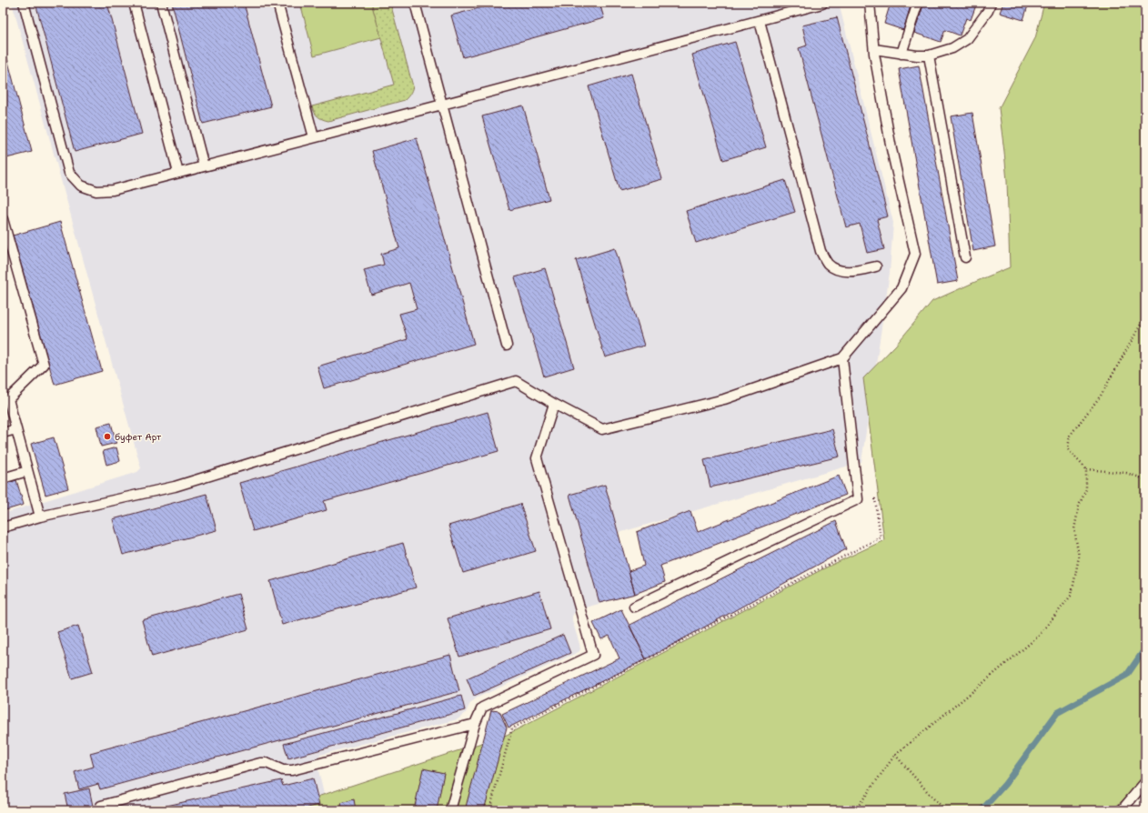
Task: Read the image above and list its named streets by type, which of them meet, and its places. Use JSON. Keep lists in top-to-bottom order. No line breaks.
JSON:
{"places":["буфет Арт"]}
